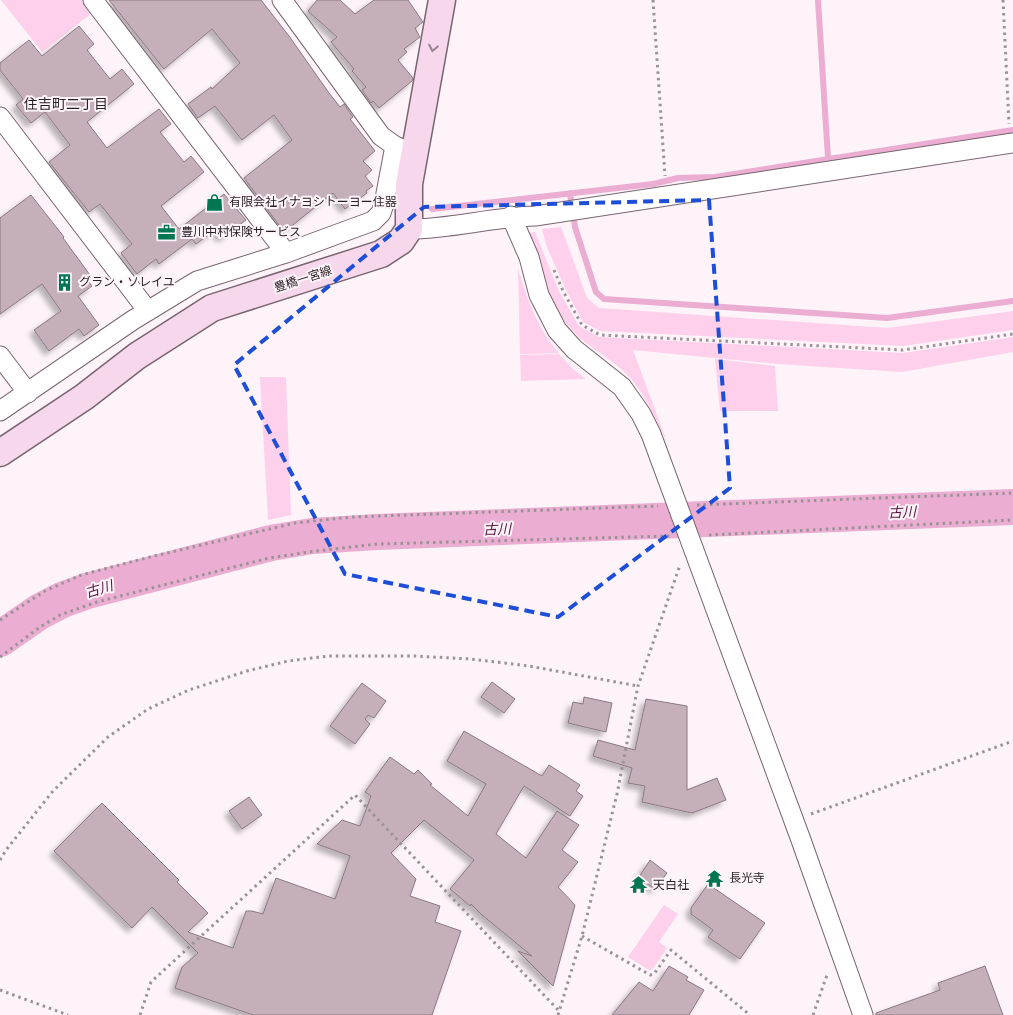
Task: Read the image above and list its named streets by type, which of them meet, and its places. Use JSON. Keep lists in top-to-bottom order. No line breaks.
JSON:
{"streets":{"main road":["豊橋一宮線"]},"districts":["住吉町二丁目"],"water":["古川"],"places":{"shop":["有限会社イナヨシトーヨー住器"],"office":["豊川中村保険サービス"],"building":["グラン・ソレイユ"],"temple":["長光寺","天白社"]}}
